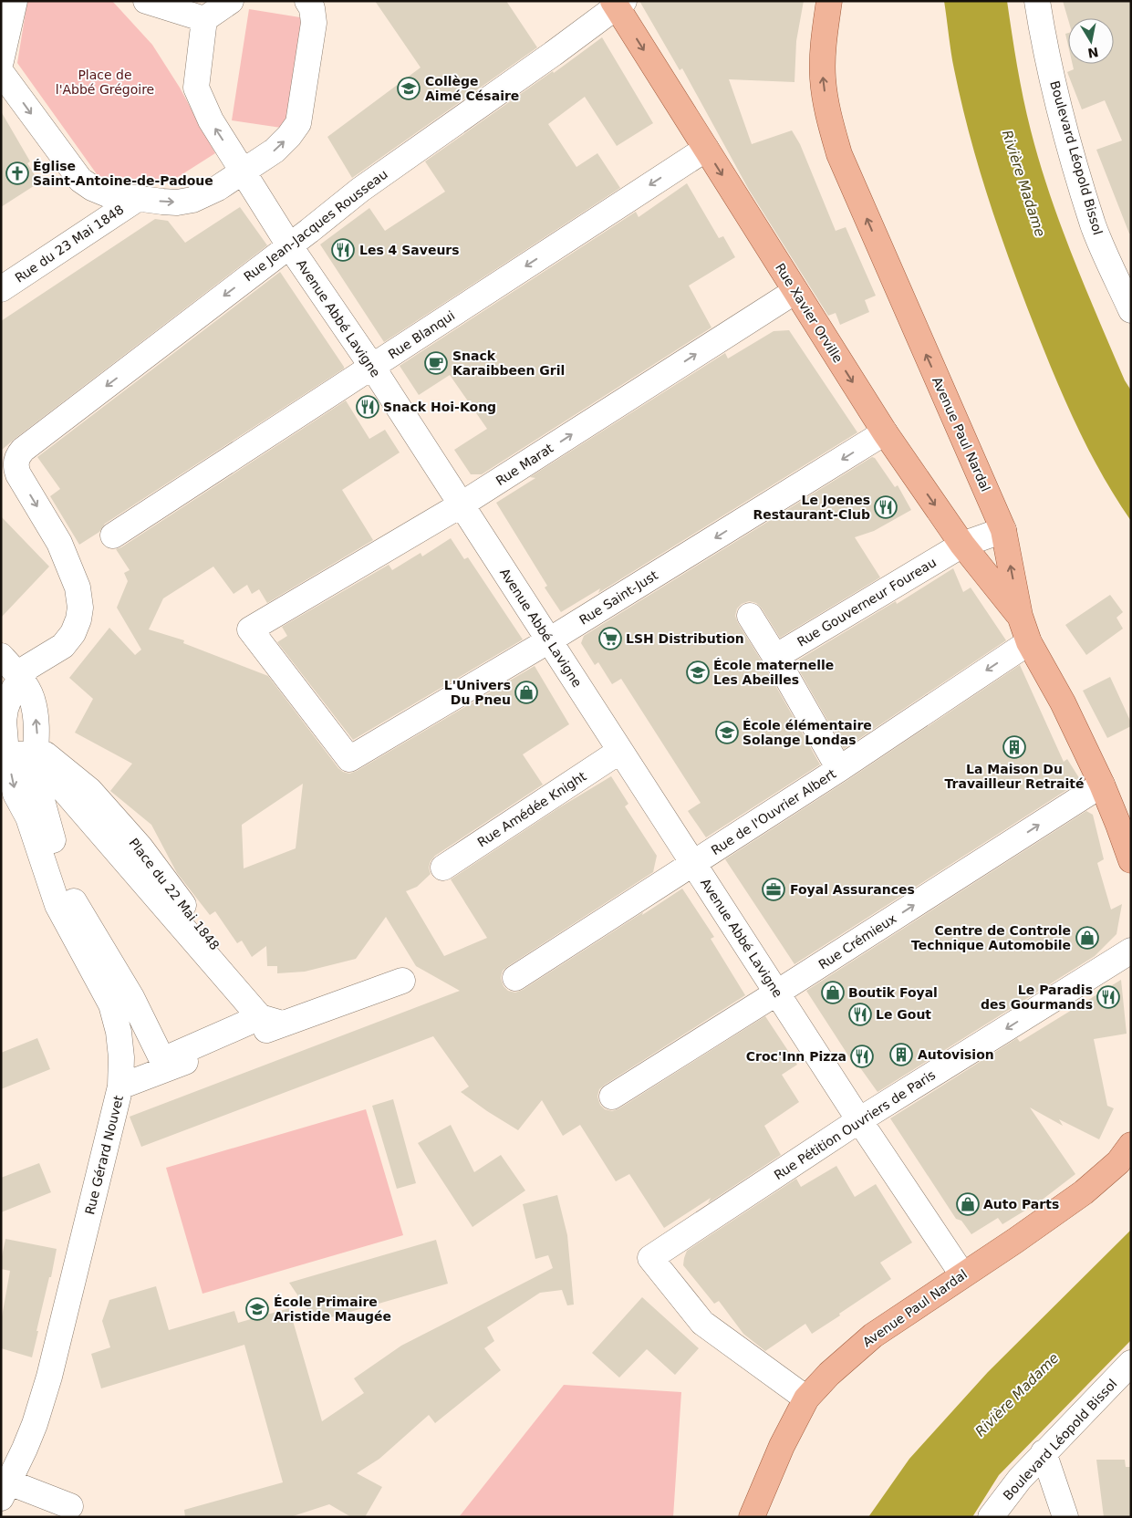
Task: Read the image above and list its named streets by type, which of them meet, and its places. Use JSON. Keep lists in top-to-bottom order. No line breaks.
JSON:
{"streets":{"main road":["Rue Xavier Orville","Avenue Paul Nardal"],"street":["Boulevard Léopold Bissol","Rue Jean-Jacques Rousseau","Rue du 23 Mai 1848","Avenue Abbé Lavigne","Rue Blanqui","Rue Marat","Rue Saint-Just","Rue Gouverneur Foureau","Rue Amédée Knight","Rue de l'Ouvrier Albert","Place du 22 Mai 1848","Rue Crémieux","Rue Pétition Ouvriers de Paris","Rue Gérard Nouvet"]},"crossings":[["Rue Jean-Jacques Rousseau","Rue Xavier Orville"],["Rue Jean-Jacques Rousseau","Avenue Abbé Lavigne"],["Rue Xavier Orville","Rue Blanqui"],["Rue Xavier Orville","Avenue Paul Nardal"],["Rue Xavier Orville","Rue Marat"],["Rue Xavier Orville","Rue Saint-Just"],["Rue Xavier Orville","Rue Gouverneur Foureau"],["Avenue Abbé Lavigne","Rue Blanqui"],["Avenue Abbé Lavigne","Avenue Paul Nardal"],["Avenue Abbé Lavigne","Rue Marat"],["Avenue Abbé Lavigne","Rue Saint-Just"],["Avenue Abbé Lavigne","Rue Amédée Knight"],["Avenue Abbé Lavigne","Rue de l'Ouvrier Albert"],["Avenue Abbé Lavigne","Rue Crémieux"],["Avenue Abbé Lavigne","Rue Pétition Ouvriers de Paris"],["Avenue Paul Nardal","Rue Gouverneur Foureau"],["Avenue Paul Nardal","Rue de l'Ouvrier Albert"],["Avenue Paul Nardal","Rue Crémieux"],["Avenue Paul Nardal","Rue Pétition Ouvriers de Paris"],["Rue Marat","Rue Saint-Just"]],"one_way":["Rue Jean-Jacques Rousseau","Rue Xavier Orville","Rue Blanqui","Avenue Paul Nardal","Rue Marat","Rue Saint-Just","Rue de l'Ouvrier Albert","Rue Crémieux","Rue Pétition Ouvriers de Paris"],"water":["Rivière Madame"],"parks":["Place de l'Abbé Grégoire"],"places":{"school or university":["Collège Aimé Césaire","École maternelle Les Abeilles","École élémentaire Solange Londas","École Primaire Aristide Maugée"],"church":["Église Saint-Antoine-de-Padoue"],"restaurant":["Les 4 Saveurs","Snack Hoi-Kong","Le Joenes Restaurant-Club","Le Paradis des Gourmands","Le Gout","Croc'Inn Pizza"],"cafe":["Snack Karaibbeen Gril"],"supermarket":["LSH Distribution"],"shop":["L'Univers Du Pneu","Centre de Controle Technique Automobile","Boutik Foyal","Auto Parts"],"building":["La Maison Du Travailleur Retraité","Autovision"],"office":["Foyal Assurances"]},"north":"bottom"}
